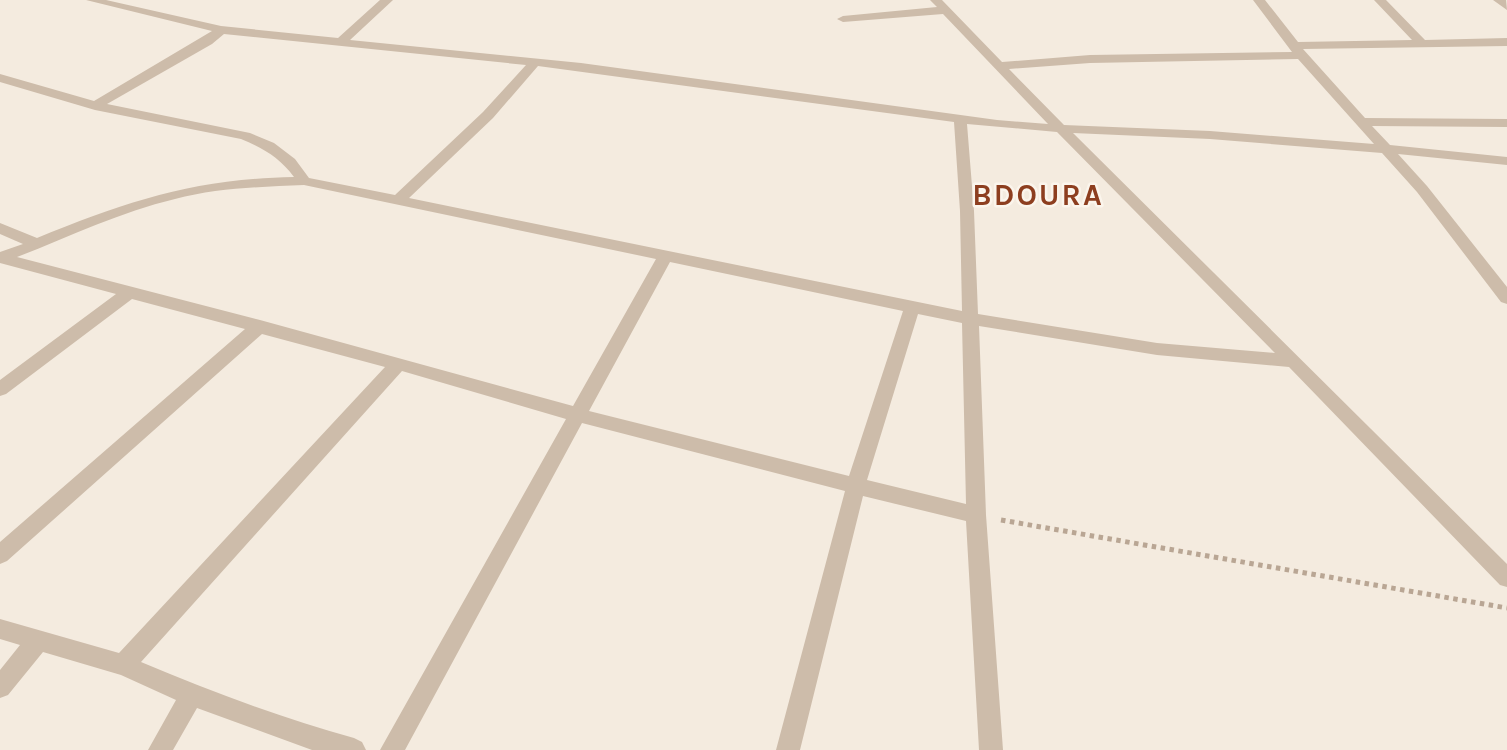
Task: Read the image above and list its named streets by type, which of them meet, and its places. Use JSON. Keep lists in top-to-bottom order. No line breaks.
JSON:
{"districts":["BDOURA"]}
